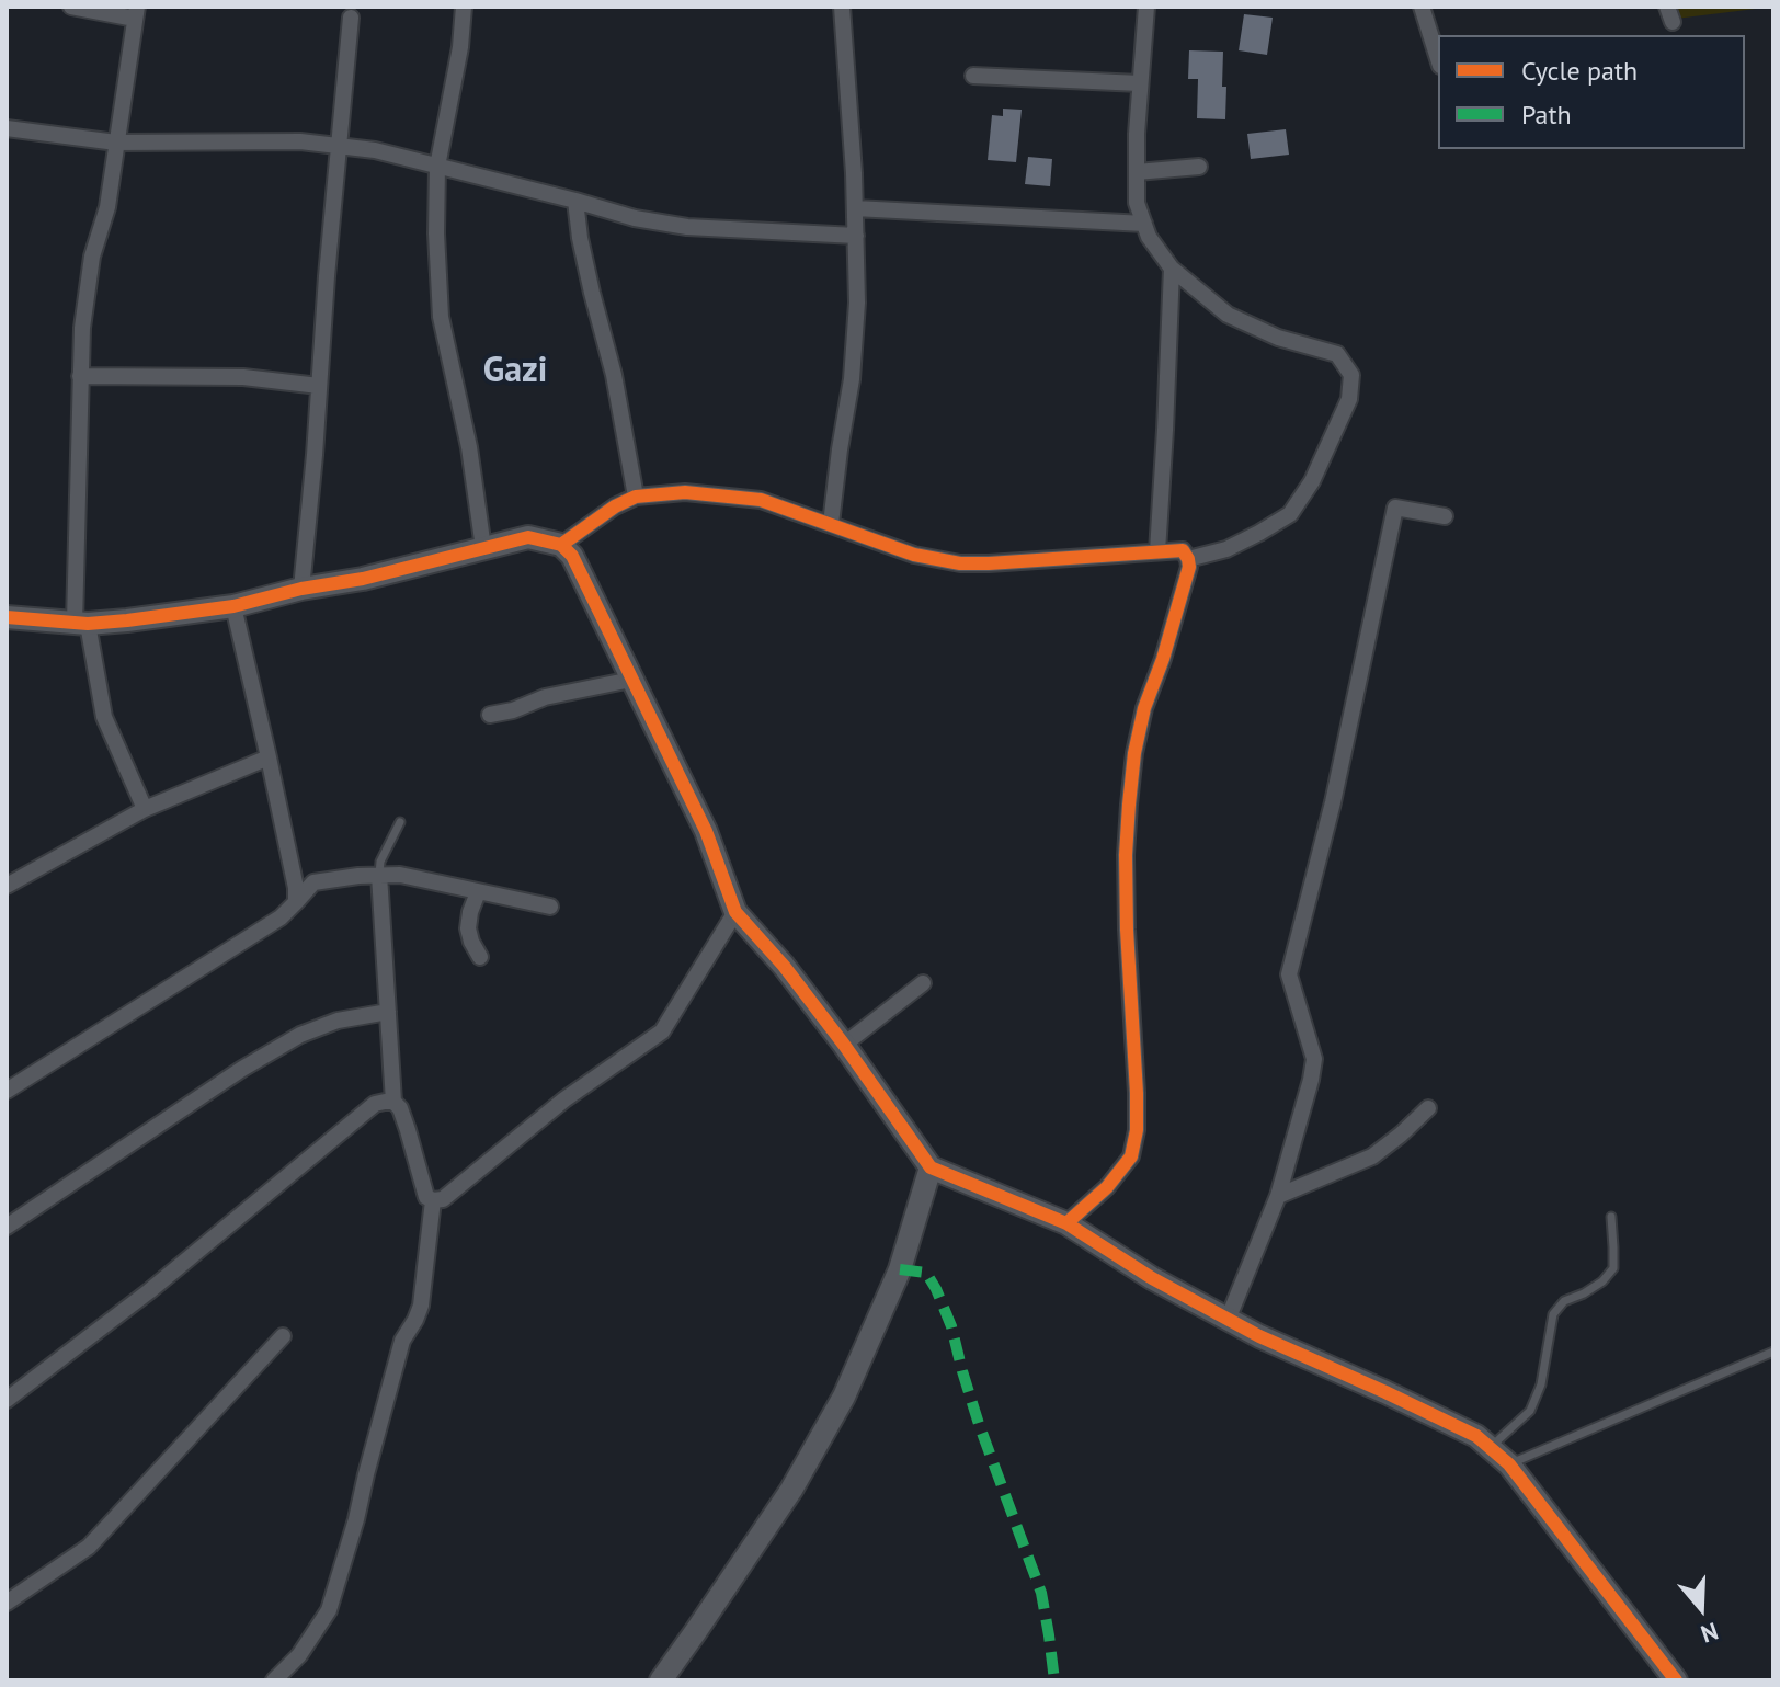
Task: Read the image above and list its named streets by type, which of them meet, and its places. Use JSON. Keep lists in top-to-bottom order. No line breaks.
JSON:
{"districts":["Gazi"],"legend":["Cycle path","Path"],"north":"bottom"}
